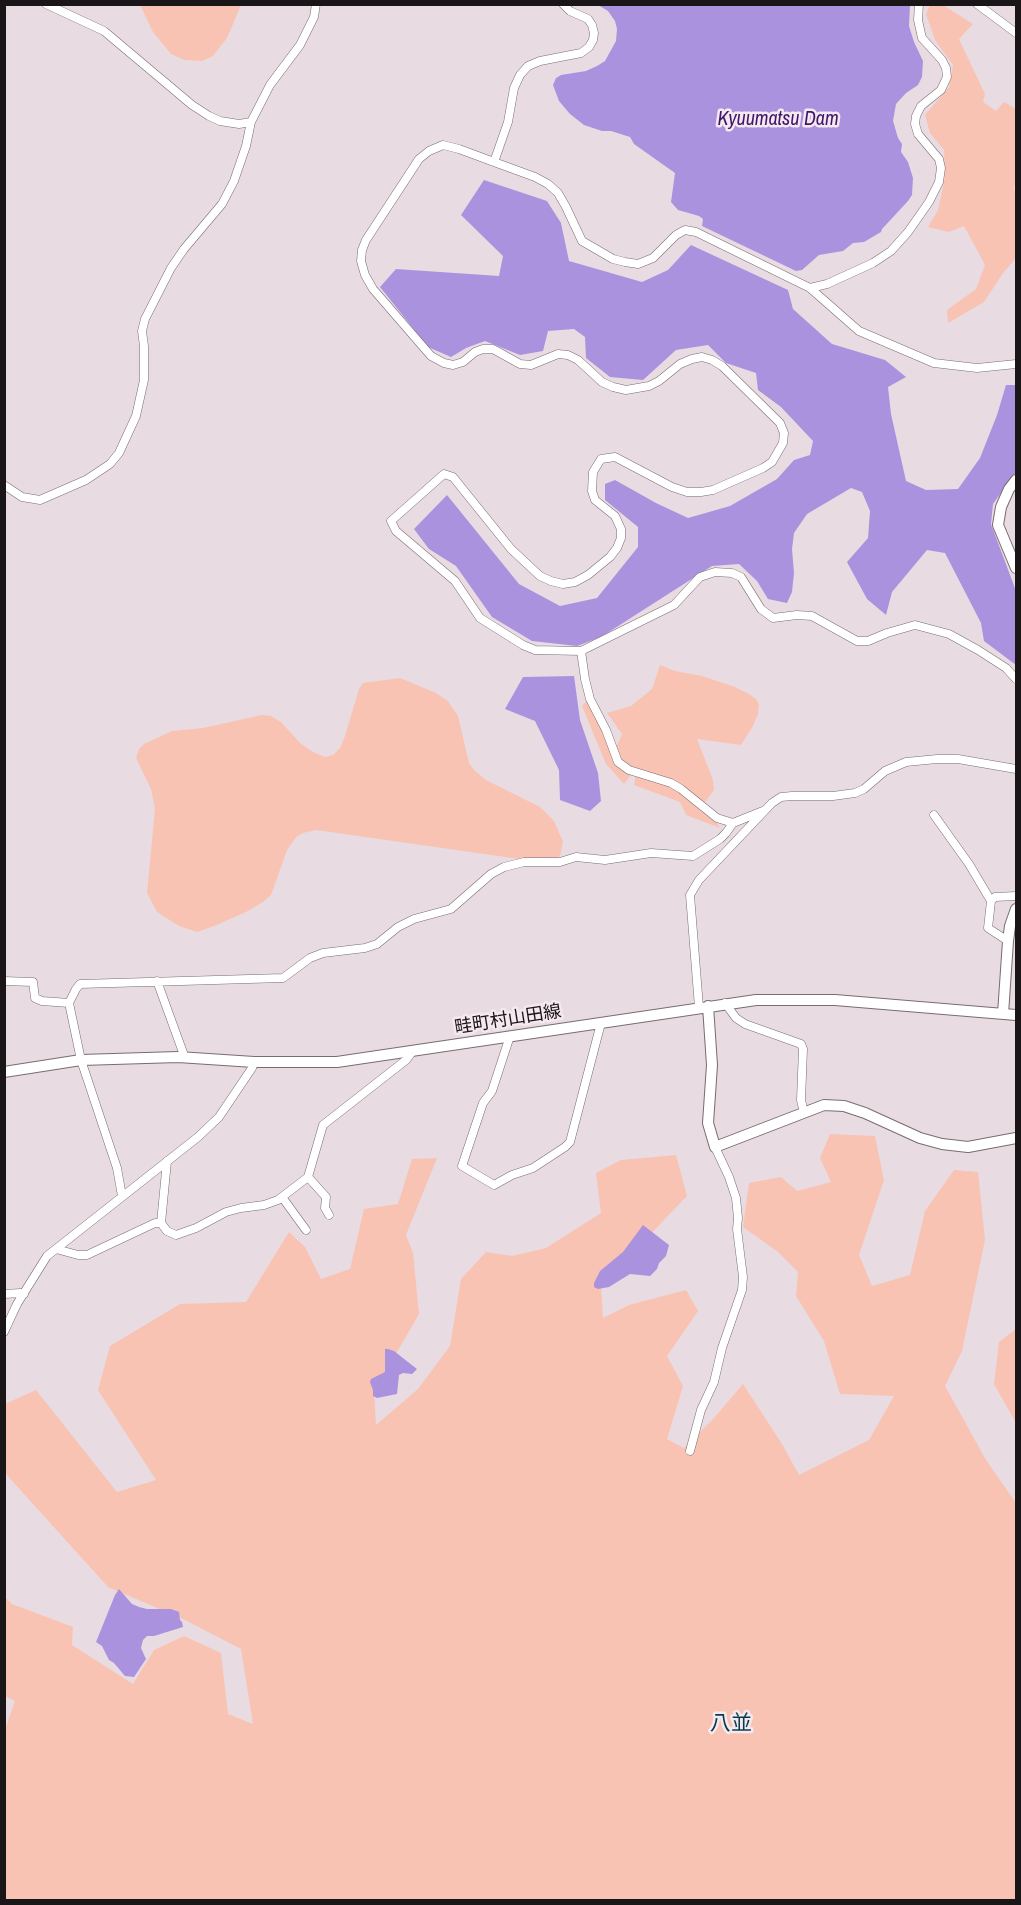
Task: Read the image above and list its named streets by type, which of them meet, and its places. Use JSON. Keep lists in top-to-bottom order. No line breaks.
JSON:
{"streets":{"main road":["畦町村山田線"]},"districts":["八並"],"water":["Kyuumatsu Dam"]}
